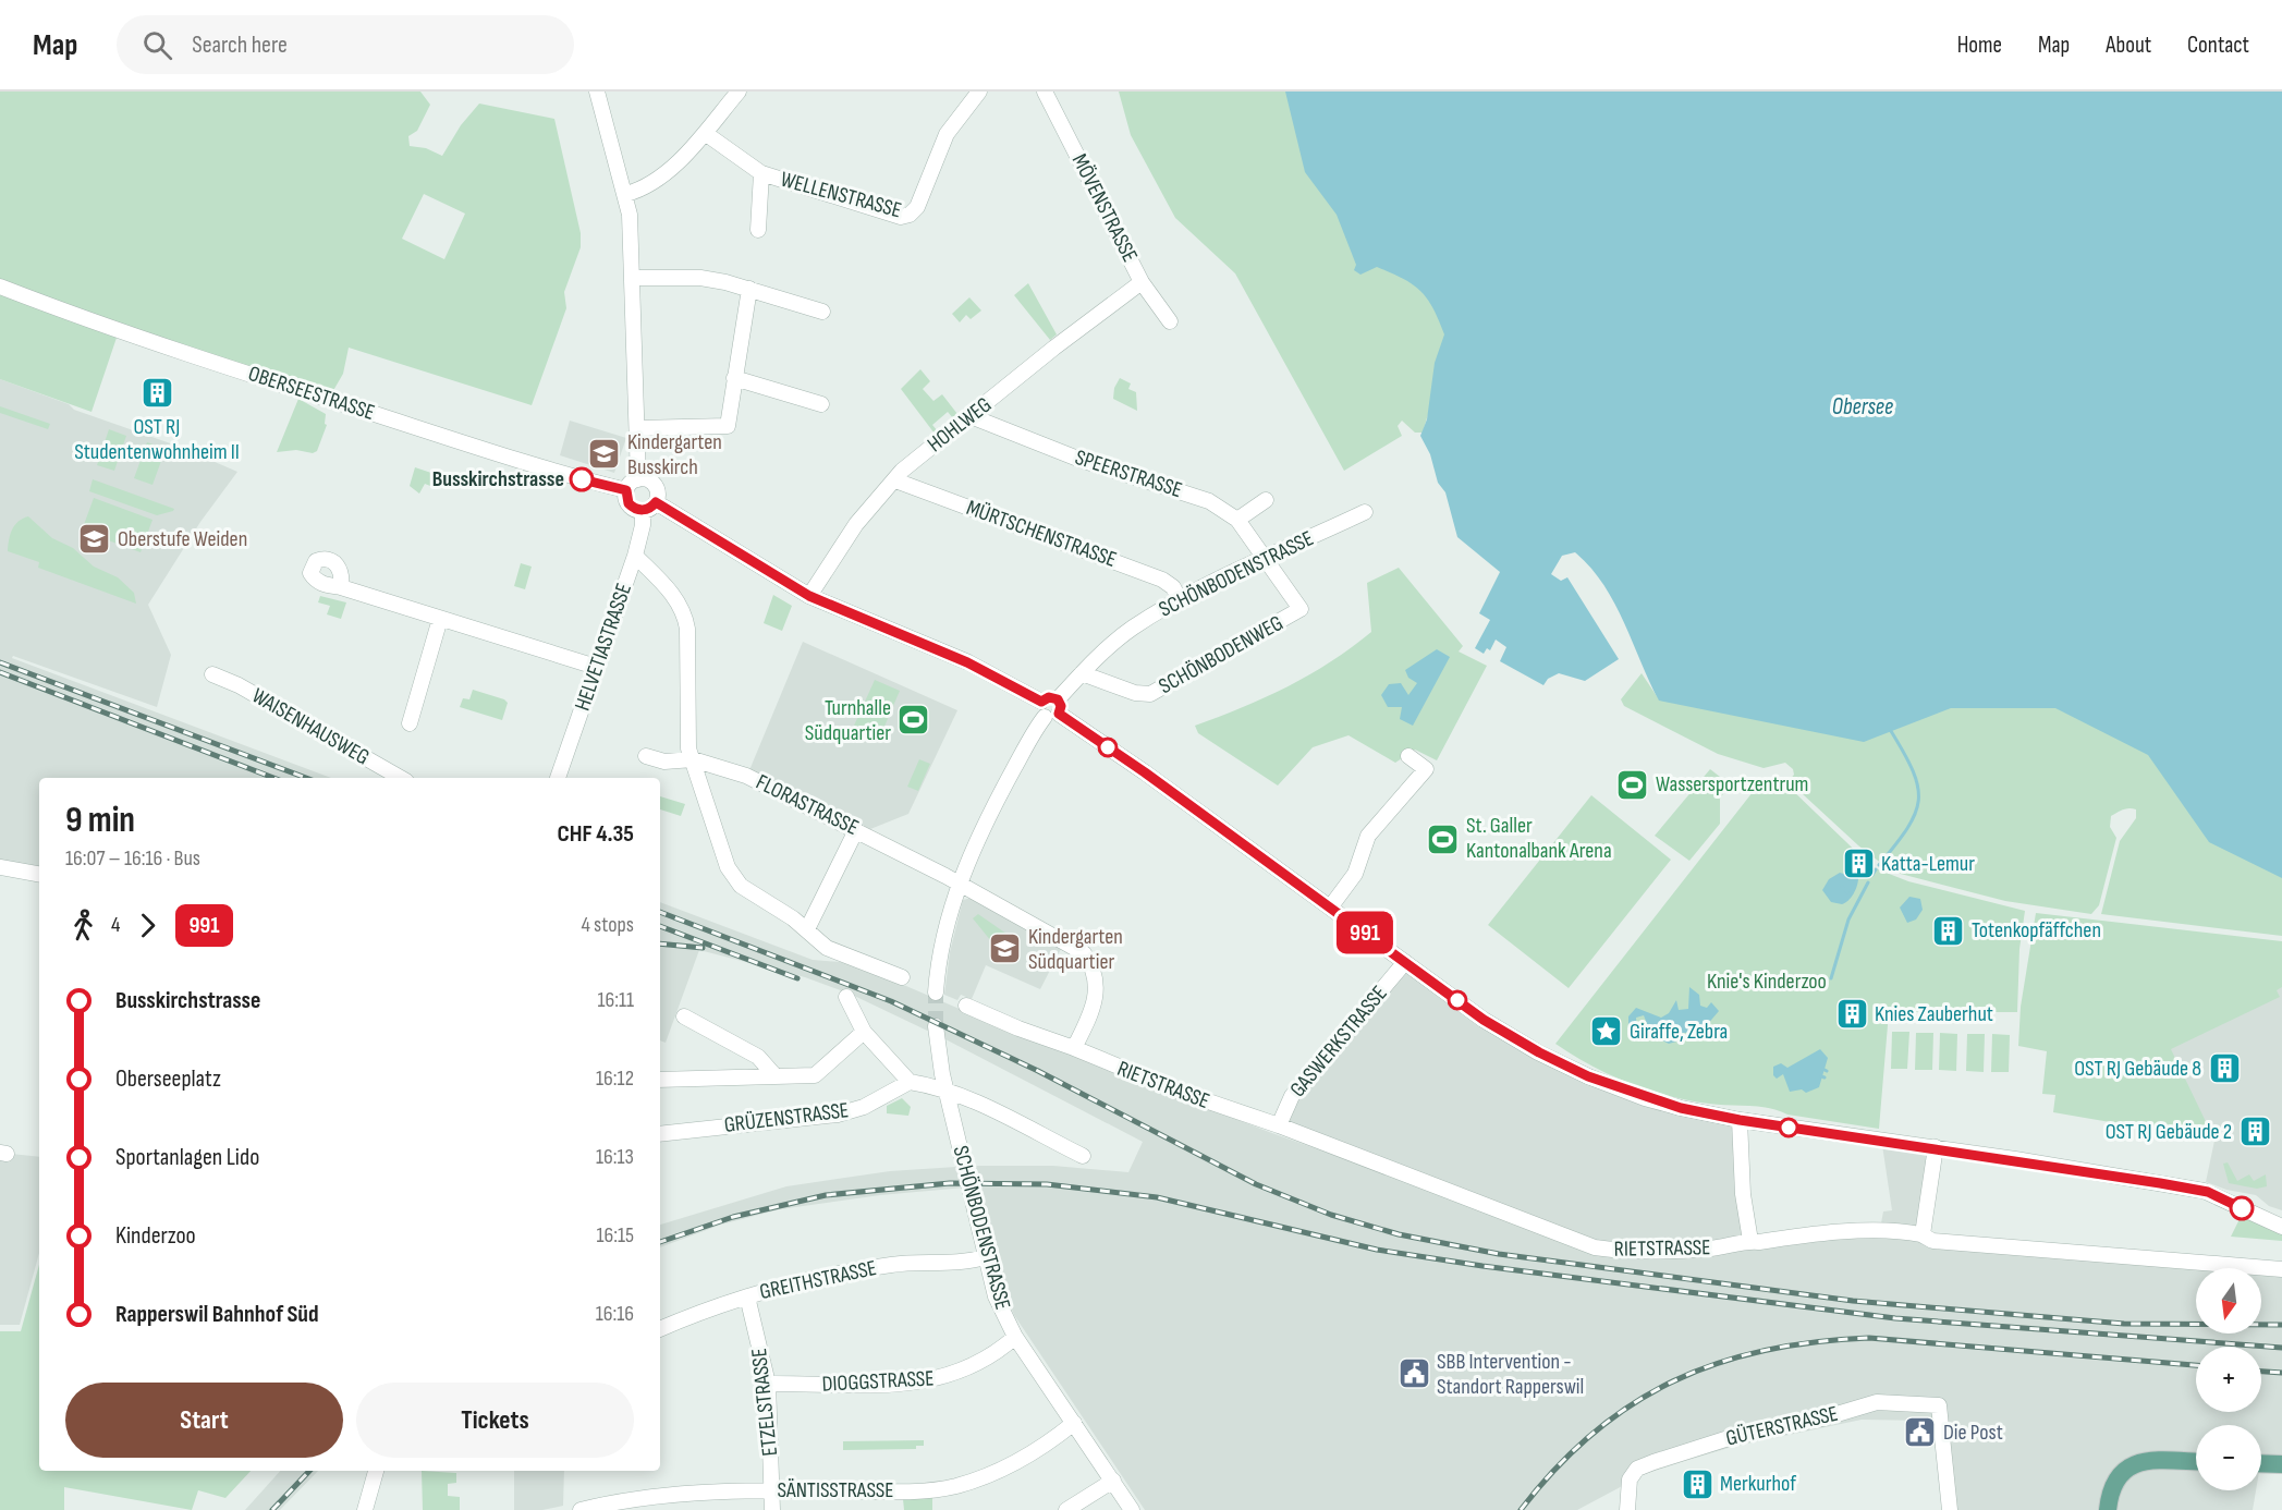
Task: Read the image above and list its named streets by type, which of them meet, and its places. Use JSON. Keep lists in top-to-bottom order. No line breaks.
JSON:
{"streets":{"street":["WELLENSTRASSE","MÖVENSTRASSE","OBERSEESTRASSE","HOHLWEG","SPEERSTRASSE","MÜRTSCHENSTRASSE","SCHÖNBODENSTRASSE","HELVETIASTRASSE","SCHÖNBODENWEG","WAISENHAUSWEG","FLORASTRASSE","GASWERKSTRASSE","RIETSTRASSE","GRÜZENSTRASSE","GREITHSTRASSE","DIOGGSTRASSE","ETZELSTRASSE","GÜTERSTRASSE","SÄNTISSTRASSE"]},"crossings":[["MÖVENSTRASSE","HOHLWEG"],["OBERSEESTRASSE","HELVETIASTRASSE"],["HOHLWEG","SPEERSTRASSE"],["HOHLWEG","MÜRTSCHENSTRASSE"],["SPEERSTRASSE","SCHÖNBODENSTRASSE"],["SPEERSTRASSE","SCHÖNBODENWEG"],["MÜRTSCHENSTRASSE","SCHÖNBODENSTRASSE"],["SCHÖNBODENSTRASSE","SCHÖNBODENWEG"],["SCHÖNBODENSTRASSE","FLORASTRASSE"],["SCHÖNBODENSTRASSE","GREITHSTRASSE"],["SCHÖNBODENSTRASSE","DIOGGSTRASSE"],["SCHÖNBODENSTRASSE","SÄNTISSTRASSE"],["GASWERKSTRASSE","RIETSTRASSE"],["GREITHSTRASSE","ETZELSTRASSE"],["DIOGGSTRASSE","ETZELSTRASSE"],["ETZELSTRASSE","SÄNTISSTRASSE"]],"water":["Obersee"],"parks":["Knie's Kinderzoo"],"places":{"building":["OST RJ Studentenwohnheim II","Katta-Lemur","Totenkopfäffchen","Knies Zauberhut","OST RJ Gebäude 8","OST RJ Gebäude 2","Merkurhof"],"school or university":["Kindergarten Busskirch","Oberstufe Weiden","Kindergarten Südquartier"],"other":["Busskirchstrasse"],"sports":["Turnhalle Südquartier","Wassersportzentrum","St. Galler Kantonalbank Arena"],"place":["Giraffe, Zebra"],"public building":["SBB Intervention - Standort Rapperswil","Die Post"]},"lines":["bus line 991"],"north":"bottom","page":{"header":"Map","search":"Search here","nav":["Home","Map","About","Contact"],"on_map":"991","heading":["9 min","16:07 – 16:16 · Bus","CHF 4.35"],"legs":["4","991","4 stops"],"list":[{"name":"Busskirchstrasse","value":"16:11"},{"name":"Oberseeplatz","value":"16:12"},{"name":"Sportanlagen Lido","value":"16:13"},{"name":"Kinderzoo","value":"16:15"},{"name":"Rapperswil Bahnhof Süd","value":"16:16"}],"map_buttons":["+","−"],"buttons":["Start","Tickets"]}}
